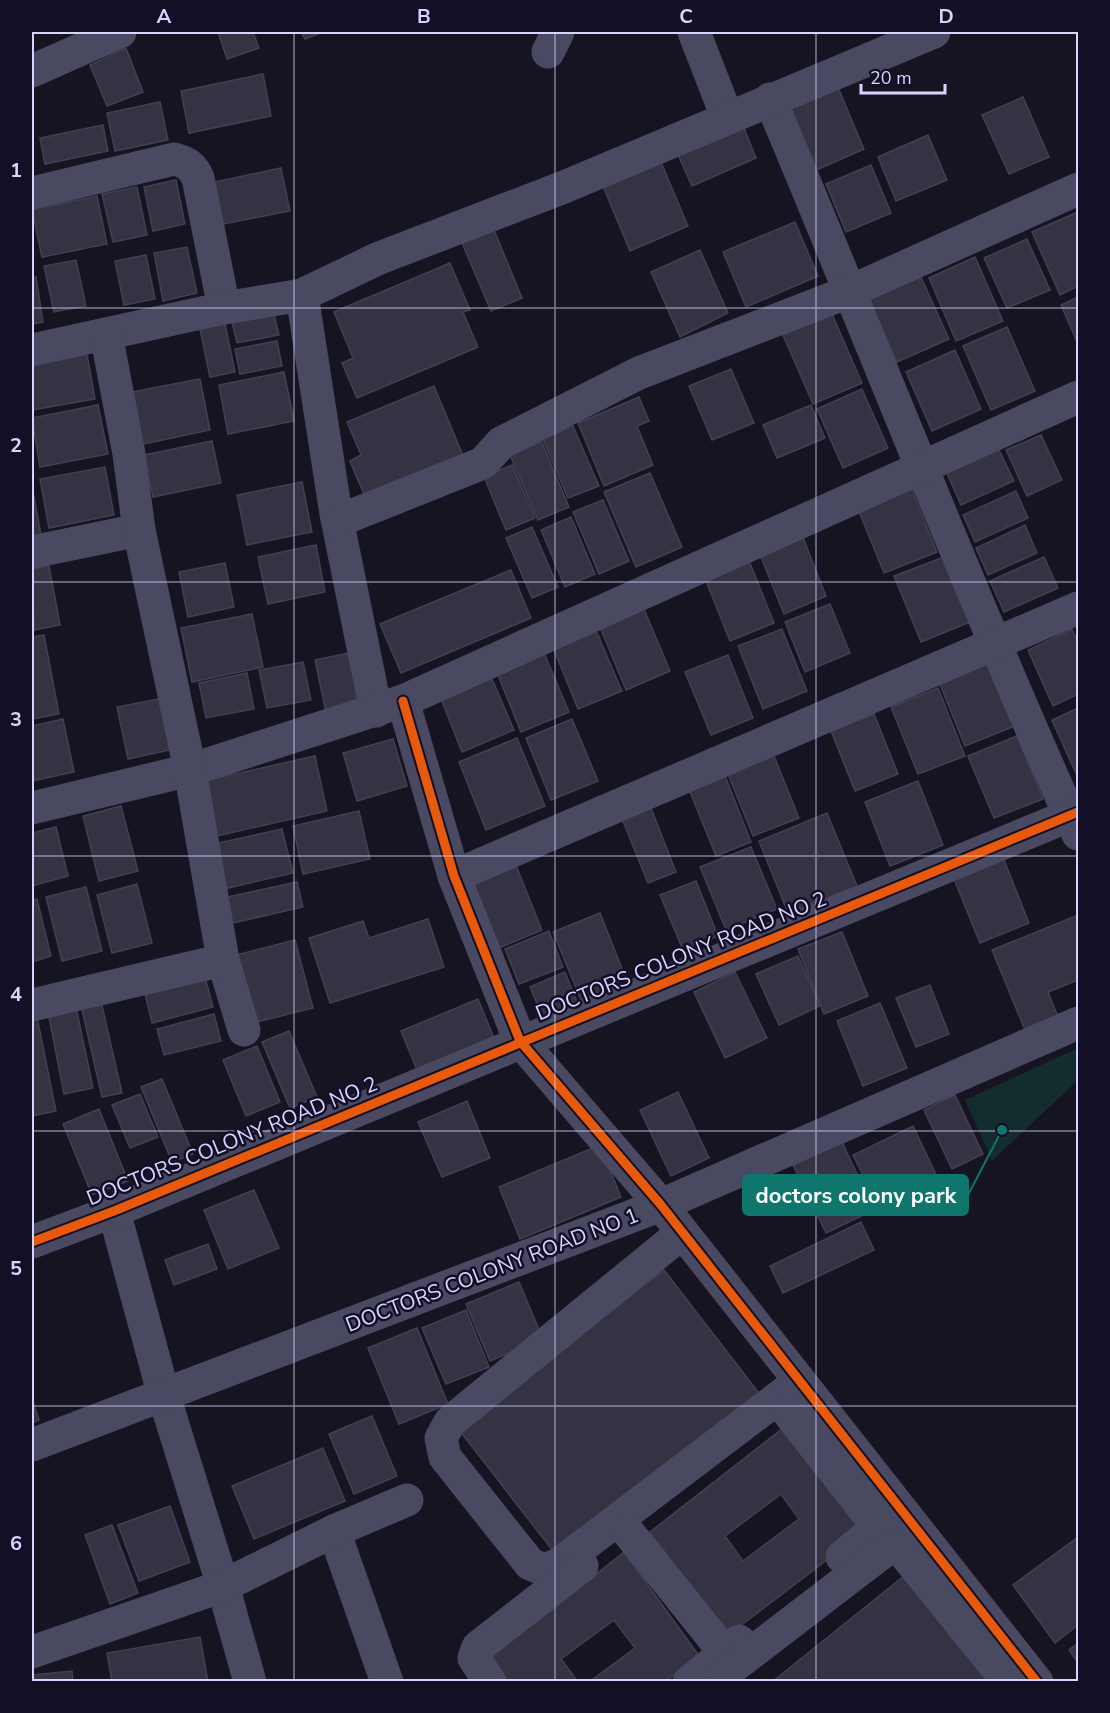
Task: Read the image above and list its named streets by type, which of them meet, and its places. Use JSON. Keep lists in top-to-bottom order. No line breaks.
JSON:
{"streets":{"street":["DOCTORS COLONY ROAD NO 2","DOCTORS COLONY ROAD NO 1"]},"places":["doctors colony park"],"scale_bar":"20 m","grid":{"columns":["A","B","C","D"],"rows":["1","2","3","4","5","6"]}}
